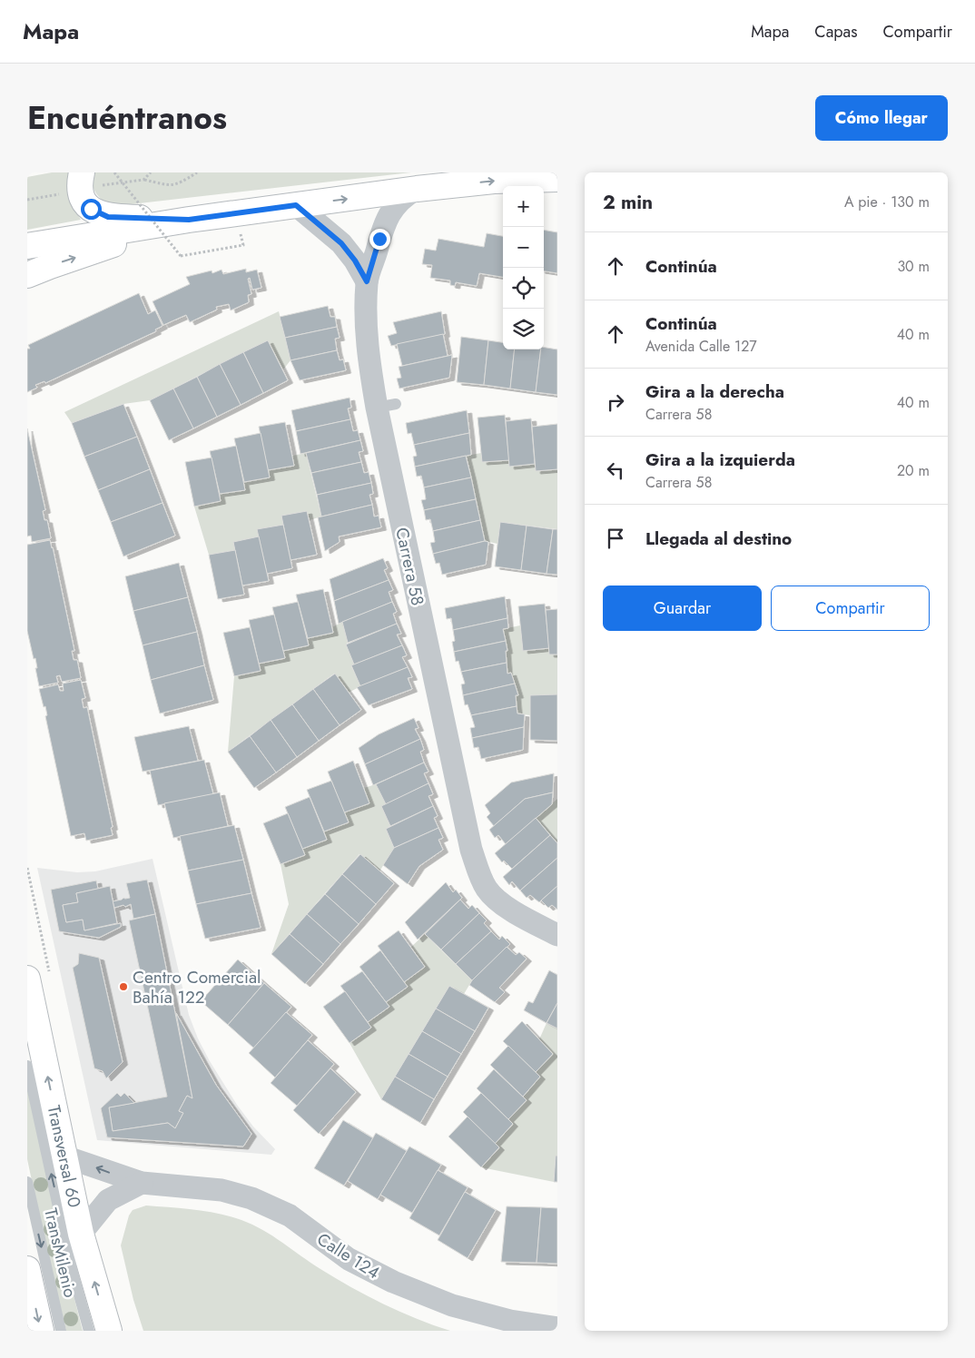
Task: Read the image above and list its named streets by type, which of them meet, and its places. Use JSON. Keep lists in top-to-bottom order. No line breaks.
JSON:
{"streets":{"main road":["Transversal 60"],"street":["Carrera 58","Calle 124"],"lane":["TransMilenio"]},"crossings":[["Transversal 60","Calle 124"]],"one_way":["Transversal 60"],"places":["Centro Comercial Bahía 122"],"page":{"header":"Mapa","nav":["Mapa","Capas","Compartir"],"title":"Encuéntranos","buttons":["Cómo llegar",["Guardar","Compartir"]],"heading":["2 min","A pie · 130 m"],"map_buttons":["+","−"],"list":[["Continúa","30 m"],["Continúa","Avenida Calle 127","40 m"],["Gira a la derecha","Carrera 58","40 m"],["Gira a la izquierda","Carrera 58","20 m"],"Llegada al destino"]}}
